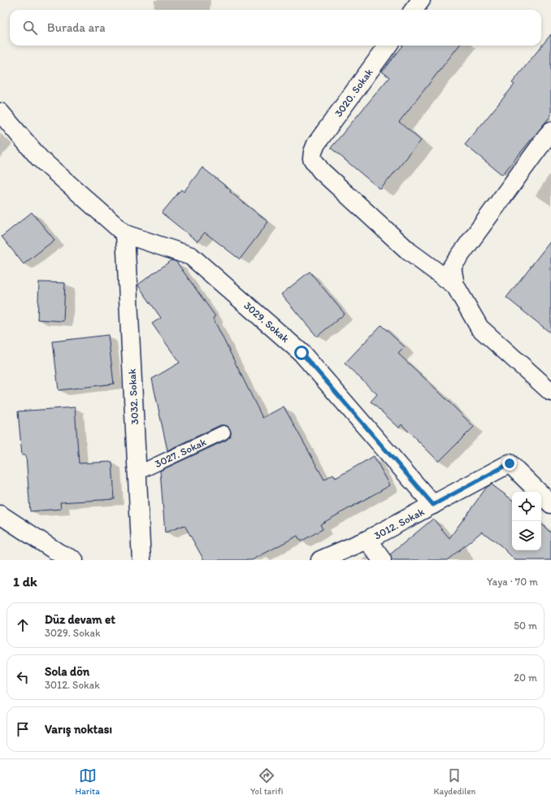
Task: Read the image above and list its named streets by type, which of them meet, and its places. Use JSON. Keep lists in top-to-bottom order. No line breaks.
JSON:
{"streets":{"street":["3020. Sokak","3029. Sokak","3032. Sokak","3012. Sokak"],"lane":["3027. Sokak"]},"crossings":[["3029. Sokak","3032. Sokak"],["3029. Sokak","3012. Sokak"],["3032. Sokak","3027. Sokak"]],"page":{"search":"Burada ara","heading":["1 dk","Yaya · 70 m"],"list":[["Düz devam et","3029. Sokak","50 m"],["Sola dön","3012. Sokak","20 m"],"Varış noktası"],"nav":["Harita","Yol tarifi","Kaydedilen"]}}
